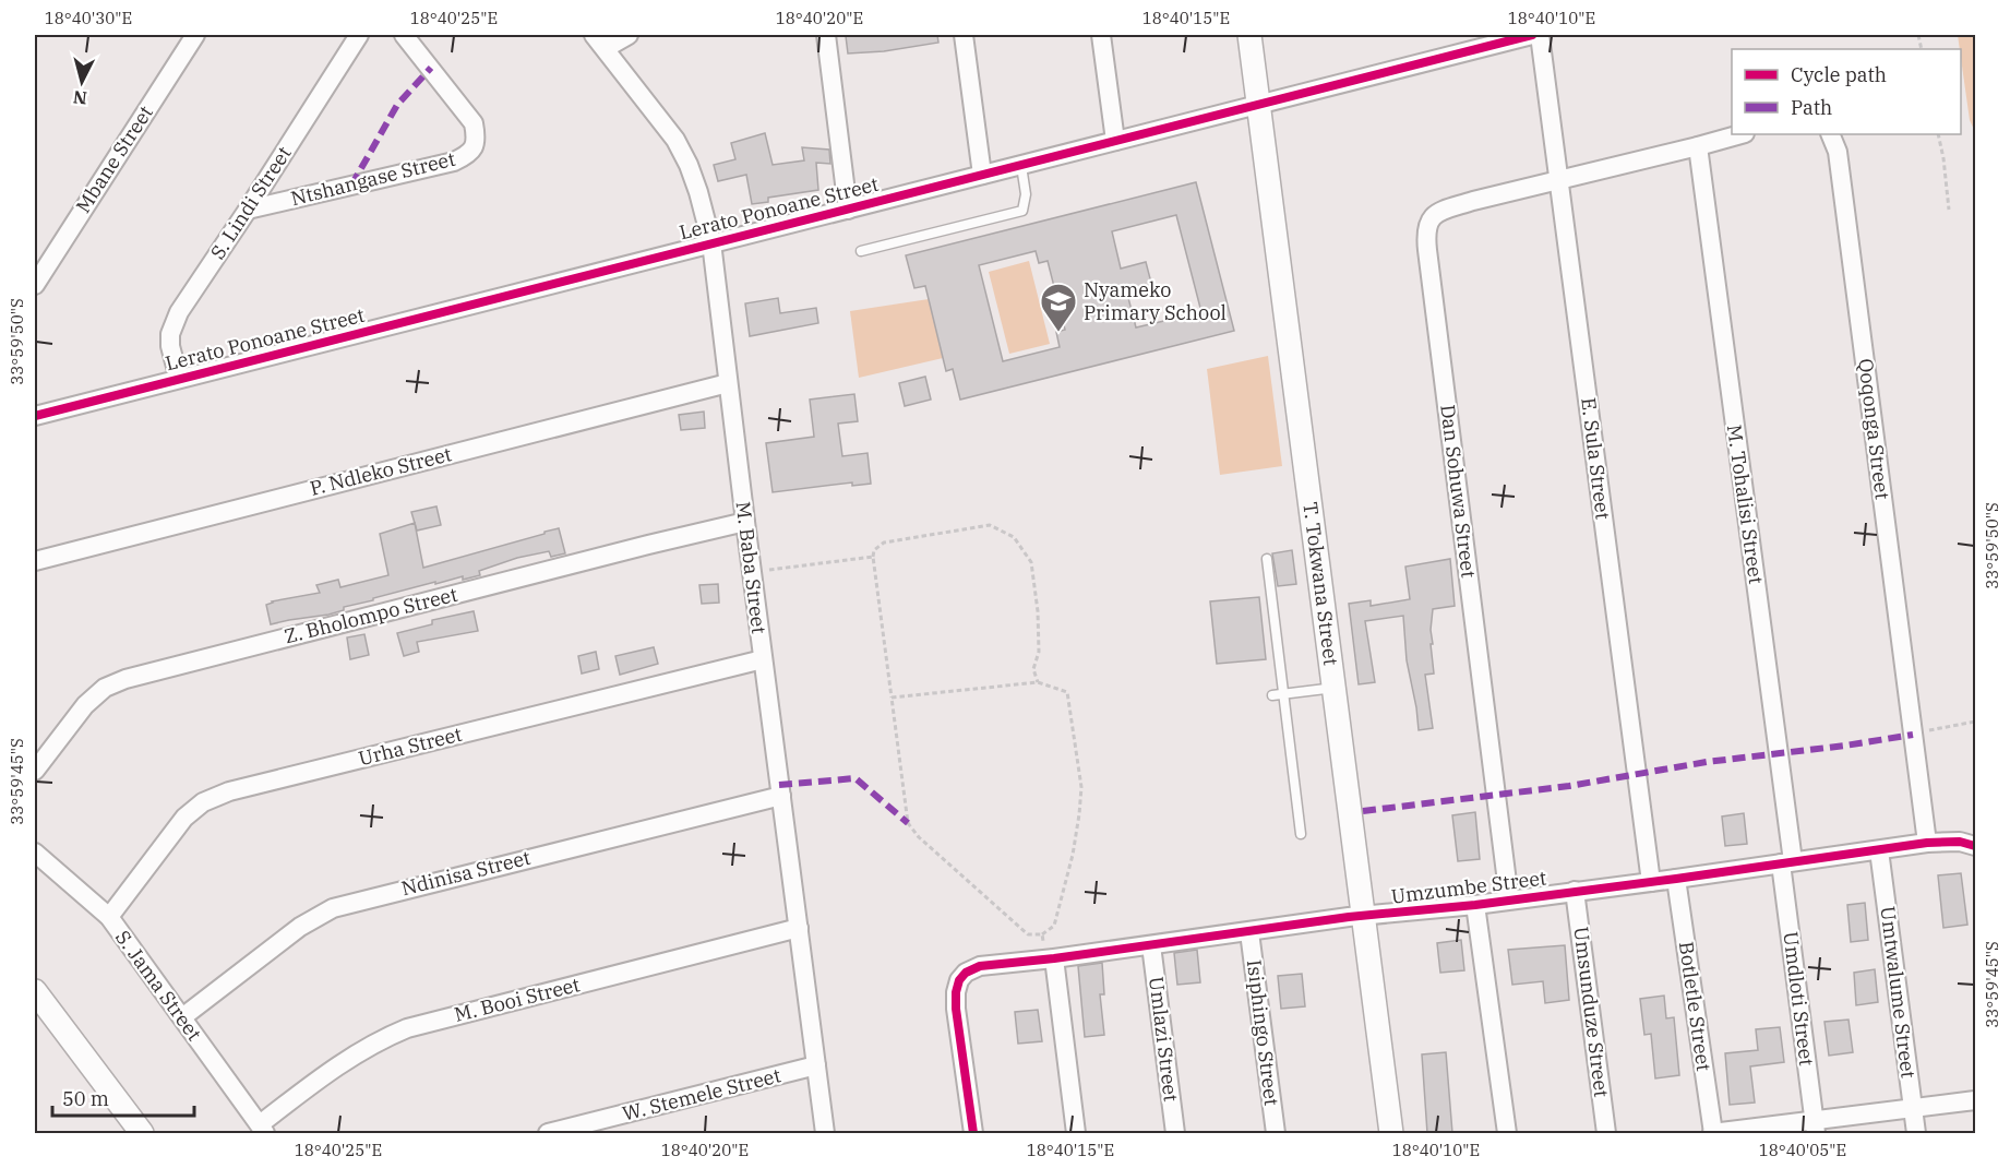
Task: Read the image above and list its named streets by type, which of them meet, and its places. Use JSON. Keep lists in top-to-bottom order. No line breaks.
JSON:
{"streets":{"street":["Mbane Street","Ntshangase Street","S. Lindi Street","Lerato Ponoane Street","Qoqonga Street","E. Sula Street","P. Ndleko Street","Dan Sohuwa Street","M. Tohalisi Street","M. Baba Street","T. Tokwana Street","Z. Bholompo Street","Urha Street","Ndinisa Street","Umzumbe Street","S. Jama Street","Umtwalume Street","Umdloti Street","M. Booi Street","Botletle Street","Umsunduze Street","Isiphingo Street","Umlazi Street","W. Stemele Street"]},"crossings":[["Ntshangase Street","S. Lindi Street"],["S. Lindi Street","Lerato Ponoane Street"],["Lerato Ponoane Street","M. Baba Street"],["Lerato Ponoane Street","T. Tokwana Street"],["Qoqonga Street","Umzumbe Street"],["E. Sula Street","Dan Sohuwa Street"],["E. Sula Street","Umzumbe Street"],["P. Ndleko Street","M. Baba Street"],["Dan Sohuwa Street","Umzumbe Street"],["M. Tohalisi Street","Umzumbe Street"],["M. Tohalisi Street","Umdloti Street"],["M. Baba Street","Z. Bholompo Street"],["M. Baba Street","Urha Street"],["M. Baba Street","Ndinisa Street"],["M. Baba Street","M. Booi Street"],["M. Baba Street","W. Stemele Street"],["T. Tokwana Street","Umzumbe Street"],["Urha Street","S. Jama Street"],["Ndinisa Street","S. Jama Street"],["Umzumbe Street","Umtwalume Street"],["Umzumbe Street","Umdloti Street"],["Umzumbe Street","Botletle Street"],["Umzumbe Street","Umsunduze Street"],["Umzumbe Street","Isiphingo Street"],["Umzumbe Street","Umlazi Street"],["S. Jama Street","M. Booi Street"]],"places":{"school or university":["Nyameko Primary School"]},"legend":["Cycle path","Path"],"scale_bar":"50 m","north":"bottom","coordinates":["18°40'30\"E","18°40'25\"E","18°40'20\"E","18°40'15\"E","18°40'10\"E","33°59'50\"S","33°59'45\"S","18°40'05\"E"]}
